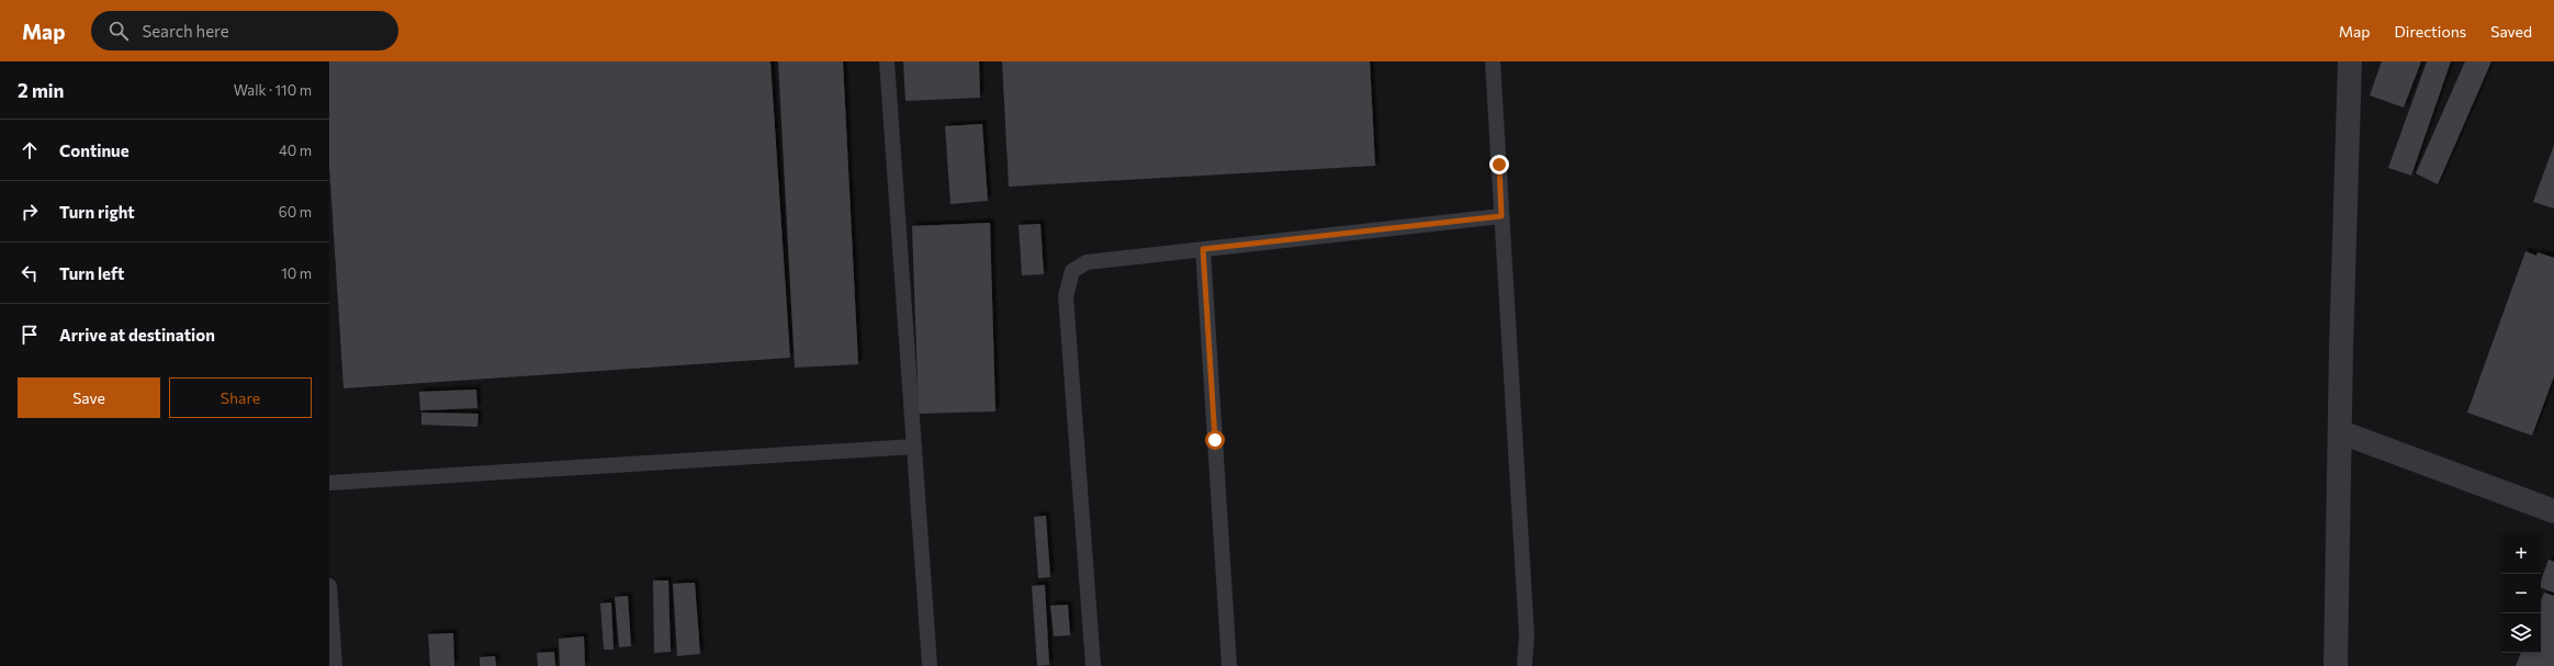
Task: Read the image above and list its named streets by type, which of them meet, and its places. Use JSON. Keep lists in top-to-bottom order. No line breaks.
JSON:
{"page":{"header":"Map","search":"Search here","nav":["Map","Directions","Saved"],"heading":["2 min","Walk · 110 m"],"list":[["Continue","40 m"],["Turn right","60 m"],["Turn left","10 m"],"Arrive at destination"],"buttons":["Save","Share"],"map_buttons":["+","−"]}}
